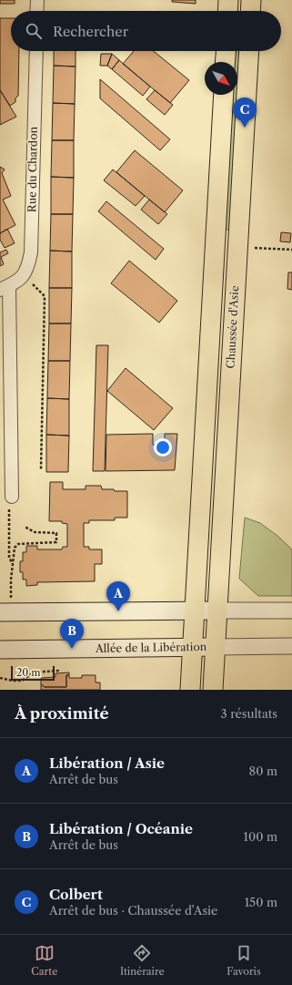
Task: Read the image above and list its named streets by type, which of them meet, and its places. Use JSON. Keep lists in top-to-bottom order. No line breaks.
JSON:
{"streets":{"main road":["Chaussée d'Asie","Allée de la Libération"],"street":["Rue du Chardon"]},"crossings":[["Chaussée d'Asie","Allée de la Libération"]],"scale_bar":"20 m","north":"bottom right","page":{"search":"Rechercher","pins":["C","A","B"],"scale":"20 m","heading":["À proximité","3 résultats"],"list":[{"mark":"A","name":"Libération / Asie","note":"Arrêt de bus","value":"80 m"},{"mark":"B","name":"Libération / Océanie","note":"Arrêt de bus","value":"100 m"},{"mark":"C","name":"Colbert","note":"Arrêt de bus · Chaussée d'Asie","value":"150 m"}],"nav":["Carte","Itinéraire","Favoris"]}}
